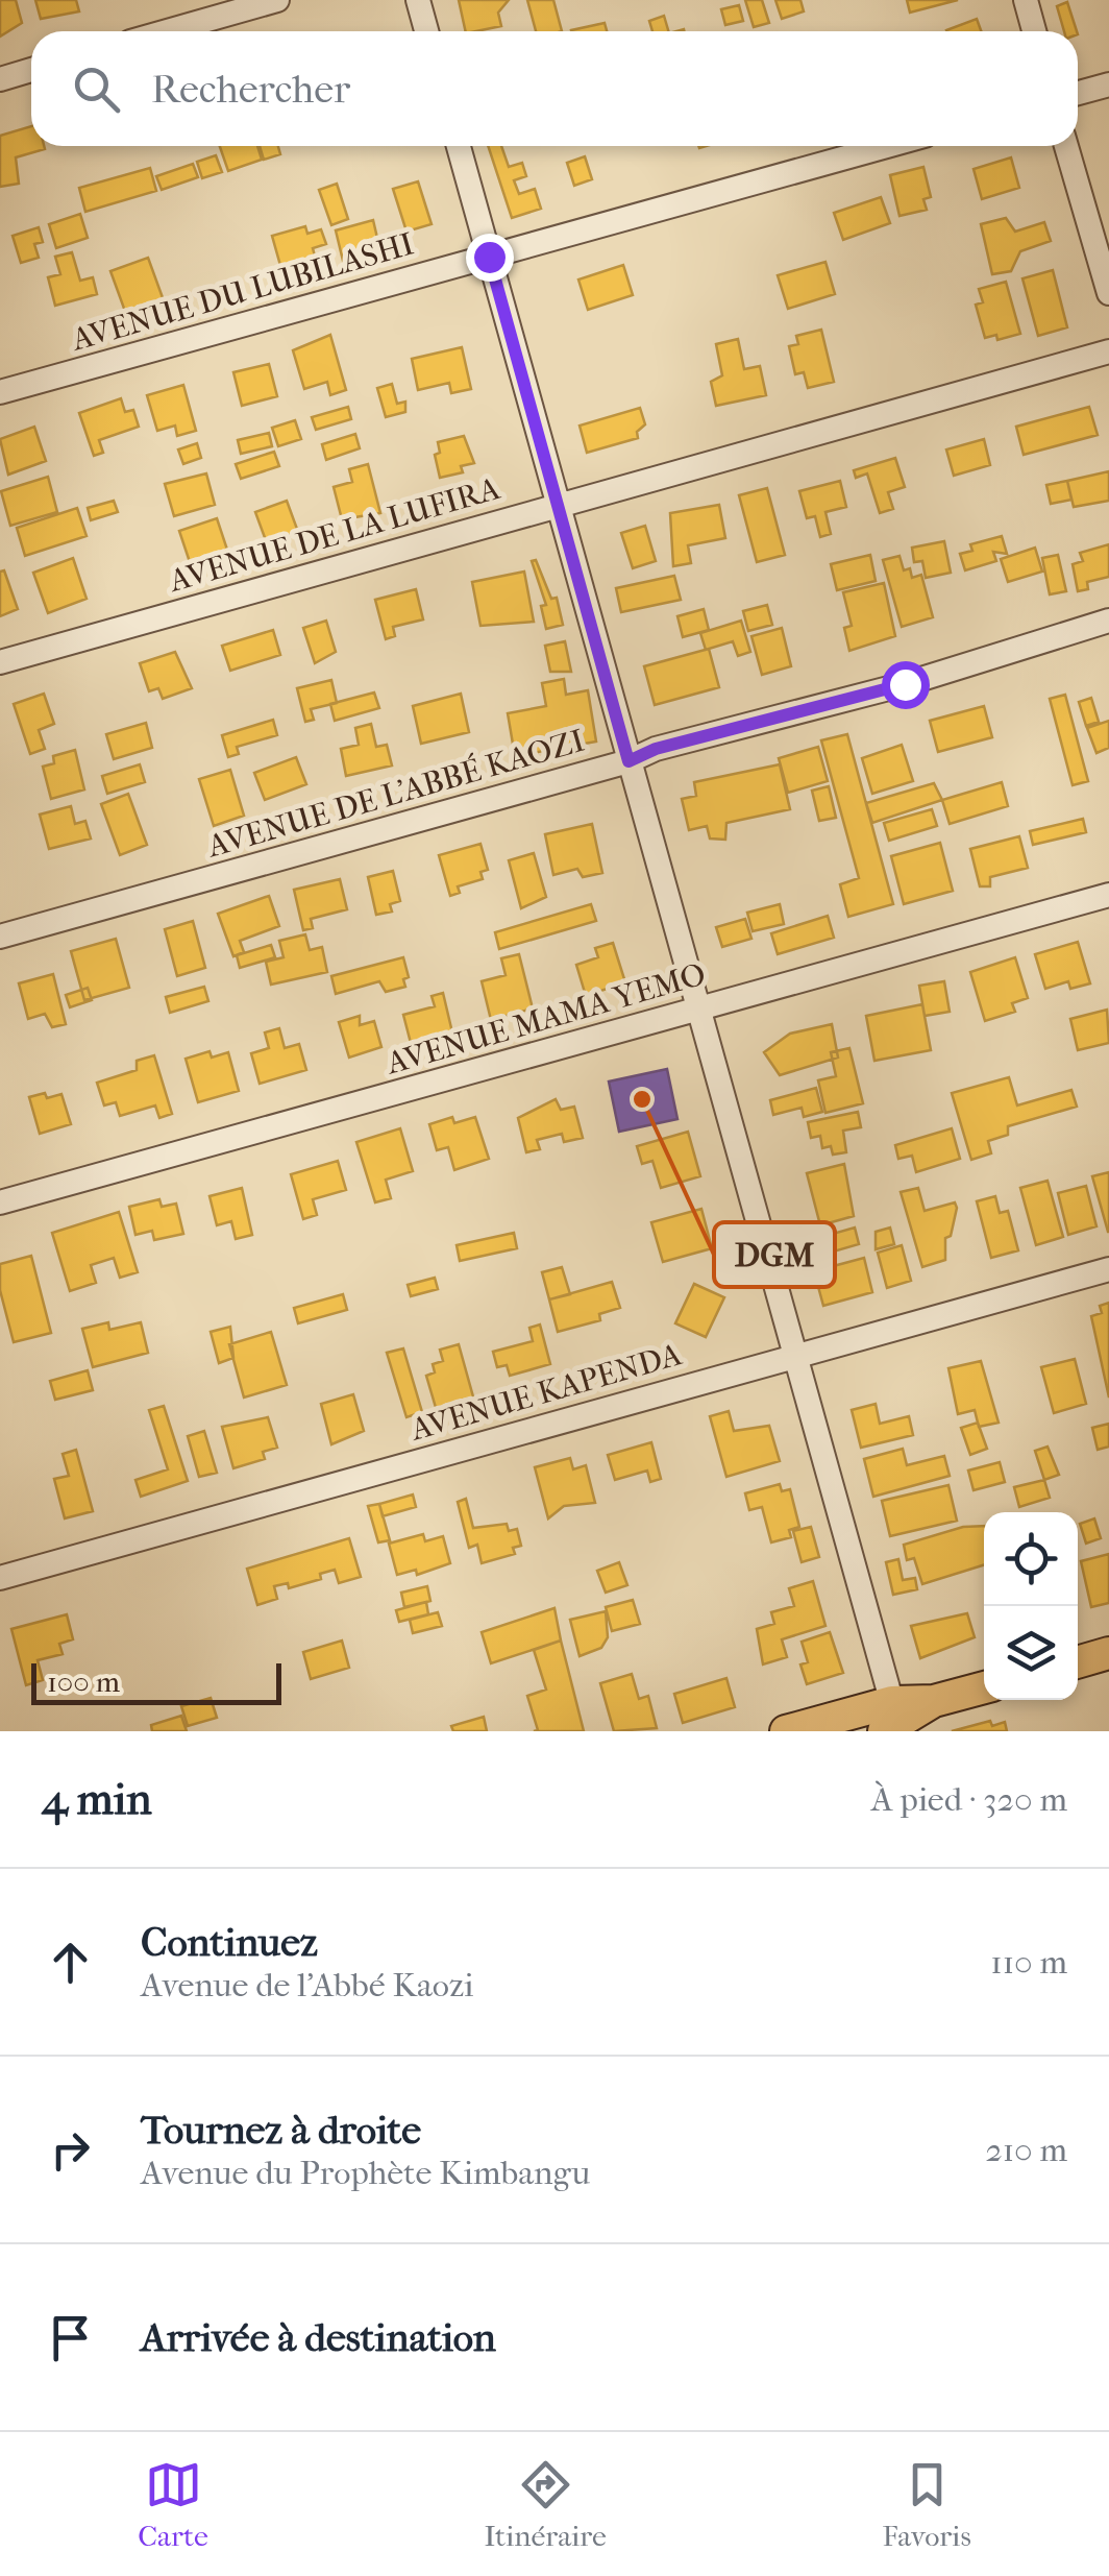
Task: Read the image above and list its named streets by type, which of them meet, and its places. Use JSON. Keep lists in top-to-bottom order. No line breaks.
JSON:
{"streets":{"street":["AVENUE DU LUBILASHI","AVENUE DE LA LUFIRA","AVENUE DE L'ABBÉ KAOZI","AVENUE MAMA YEMO","AVENUE KAPENDA"]},"places":["DGM"],"scale_bar":"100 m","page":{"search":"Rechercher","scale":"100 m","heading":["4 min","À pied · 320 m"],"list":[["Continuez","Avenue de l'Abbé Kaozi","110 m"],["Tournez à droite","Avenue du Prophète Kimbangu","210 m"],"Arrivée à destination"],"nav":["Carte","Itinéraire","Favoris"]}}
